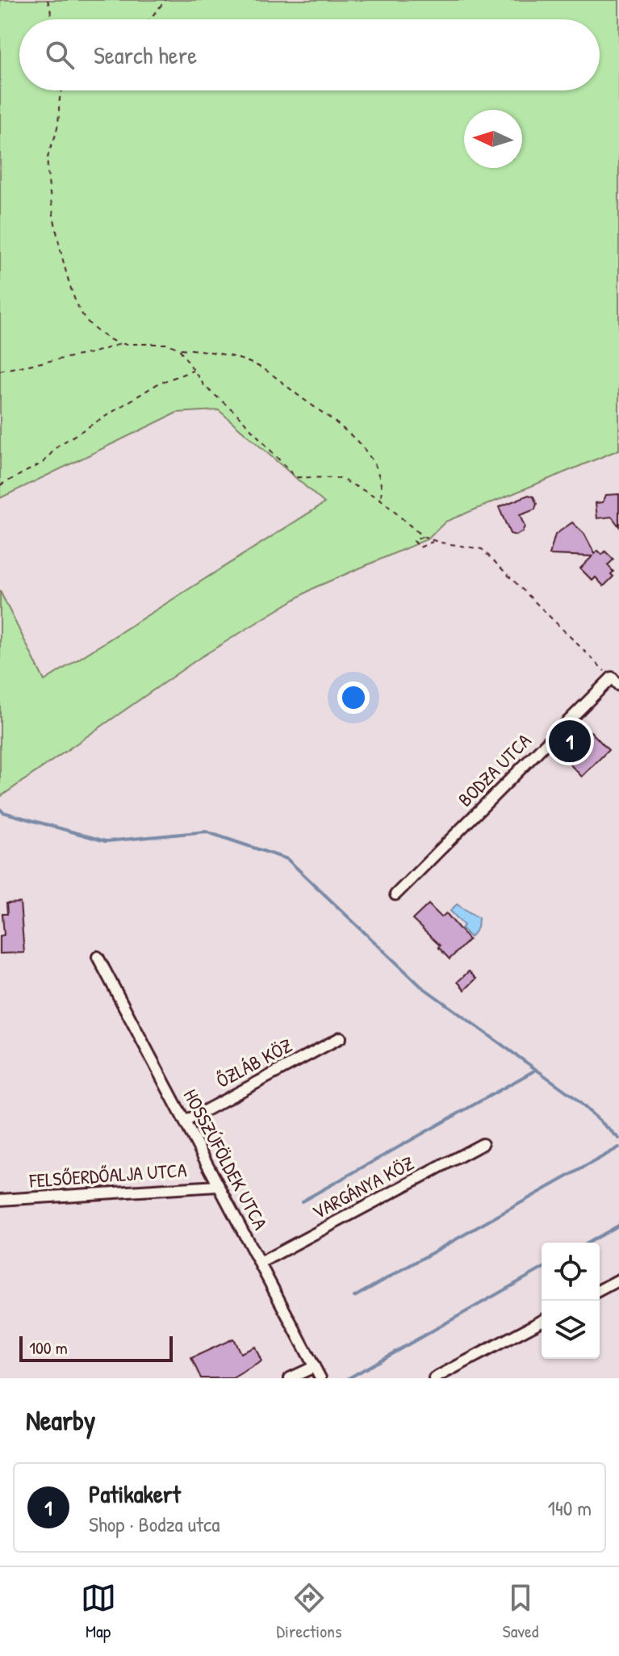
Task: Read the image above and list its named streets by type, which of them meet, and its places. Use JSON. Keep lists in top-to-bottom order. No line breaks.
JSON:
{"streets":{"street":["BODZA UTCA","ŐZLÁB KÖZ","HOSSZÚFÖLDEK UTCA","FELSŐERDŐALJA UTCA","VARGÁNYA KÖZ"]},"crossings":[["ŐZLÁB KÖZ","HOSSZÚFÖLDEK UTCA"],["HOSSZÚFÖLDEK UTCA","FELSŐERDŐALJA UTCA"],["HOSSZÚFÖLDEK UTCA","VARGÁNYA KÖZ"]],"scale_bar":"100 m","north":"left","page":{"search":"Search here","pins":"1","scale":"100 m","heading":"Nearby","list":[{"mark":"1","name":"Patikakert","note":"Shop · Bodza utca","value":"140 m"}],"nav":["Map","Directions","Saved"]}}
